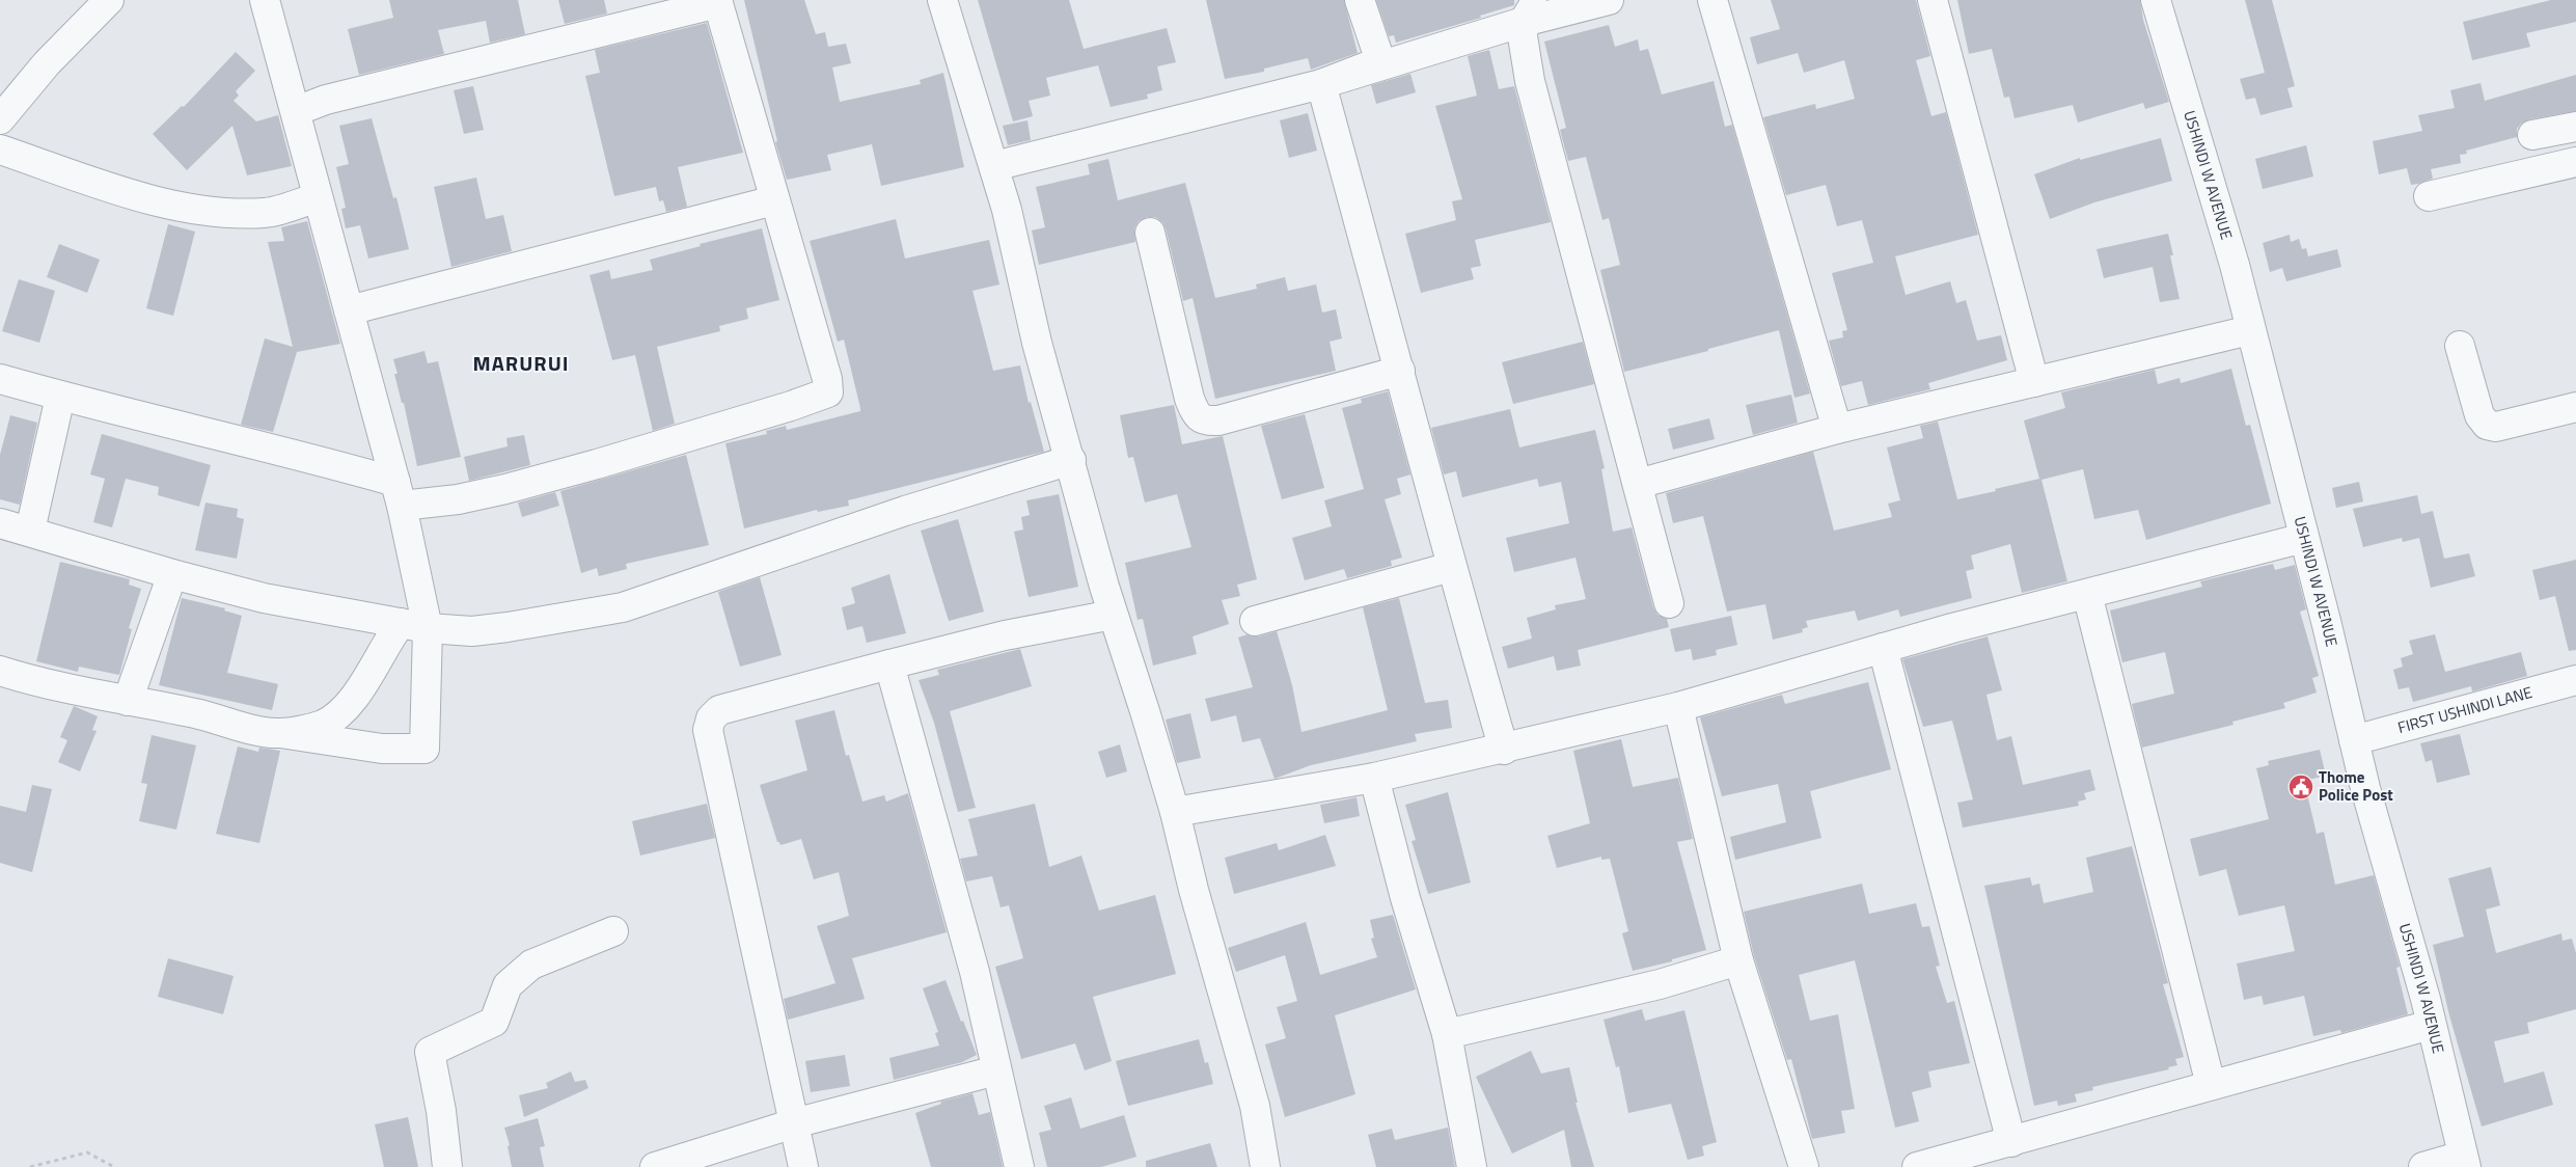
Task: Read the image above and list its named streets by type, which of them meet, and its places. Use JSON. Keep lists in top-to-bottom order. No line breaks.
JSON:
{"streets":{"street":["USHINDI W AVENUE","FIRST USHINDI LANE"]},"crossings":[["USHINDI W AVENUE","FIRST USHINDI LANE"]],"districts":["MARURUI"],"places":{"public building":["Thome Police Post"]}}
